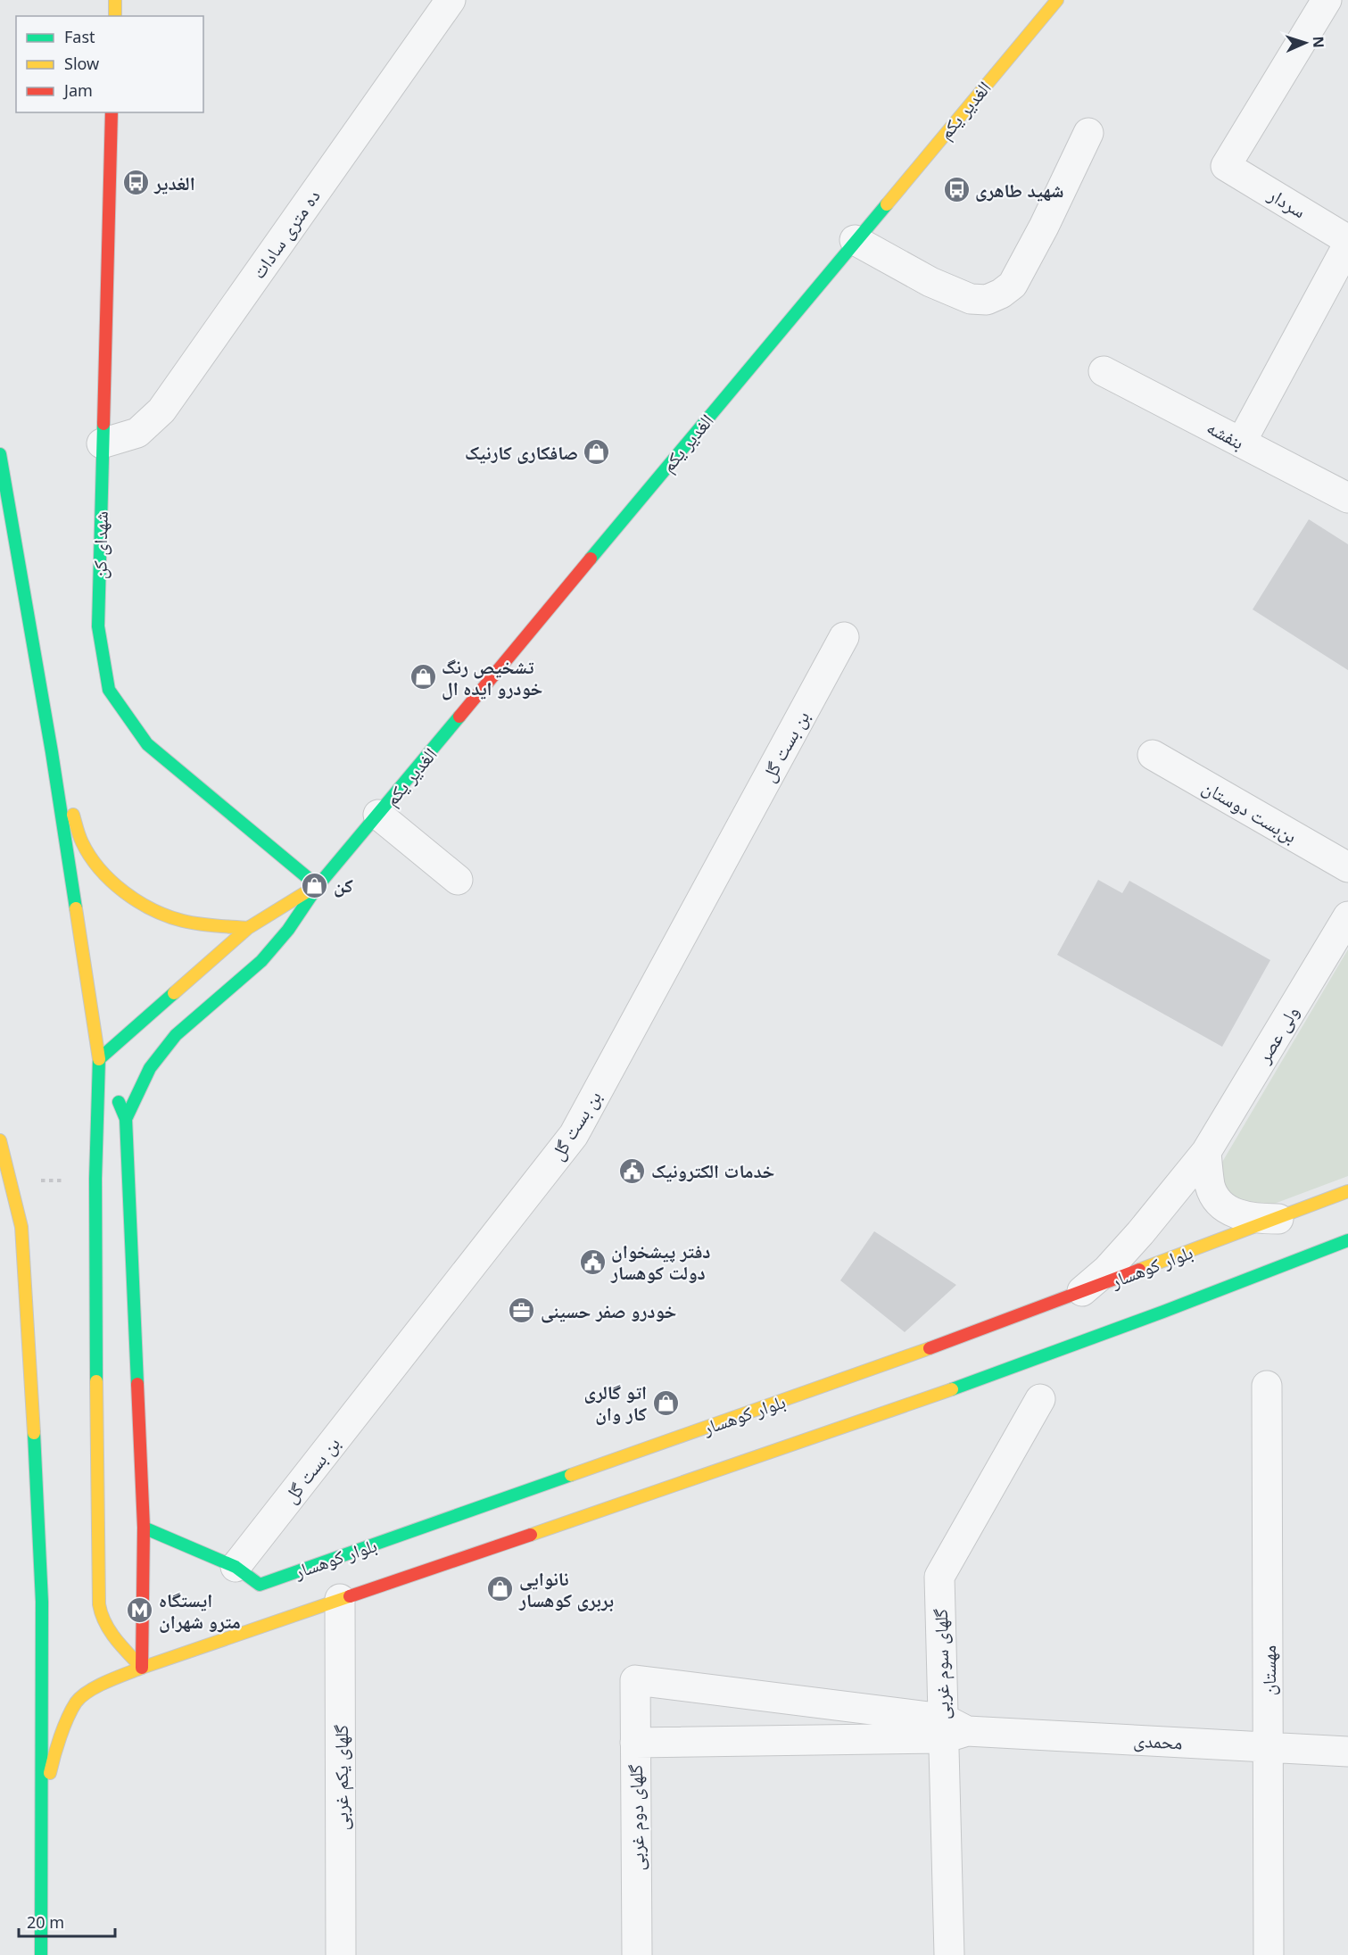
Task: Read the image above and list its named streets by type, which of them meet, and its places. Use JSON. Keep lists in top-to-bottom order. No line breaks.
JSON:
{"streets":{"main road":["الغدیر یکم","شهدای کن","بلوار کوهسار"],"street":["سردار","ده متری سادات","بنفشه","بن بست گل","بن‌بست دوستان","ولی عصر","گلهای سوم غربی","مهستان","محمدی","گلهای یکم غربی","گلهای دوم غربی"]},"crossings":[["الغدیر یکم","شهدای کن"],["ده متری سادات","شهدای کن"],["بن بست گل","بلوار کوهسار"],["ولی عصر","بلوار کوهسار"],["گلهای سوم غربی","محمدی"],["گلهای سوم غربی","گلهای دوم غربی"],["مهستان","محمدی"],["محمدی","گلهای دوم غربی"]],"places":{"bus stop":["الغدیر","شهید طاهری"],"shop":["صافکاری کارنیک","تشخیص رنگ خودرو ایده ال","کن","اتو گالری کار وان","نانوایی بربری کوهسار"],"public building":["خدمات الکترونیک","دفتر پیشخوان دولت کوهسار"],"office":["خودرو صفر حسینی"],"metro station":["ایستگاه مترو شهران"]},"legend":["Fast","Slow","Jam"],"scale_bar":"20 m","north":"right"}
